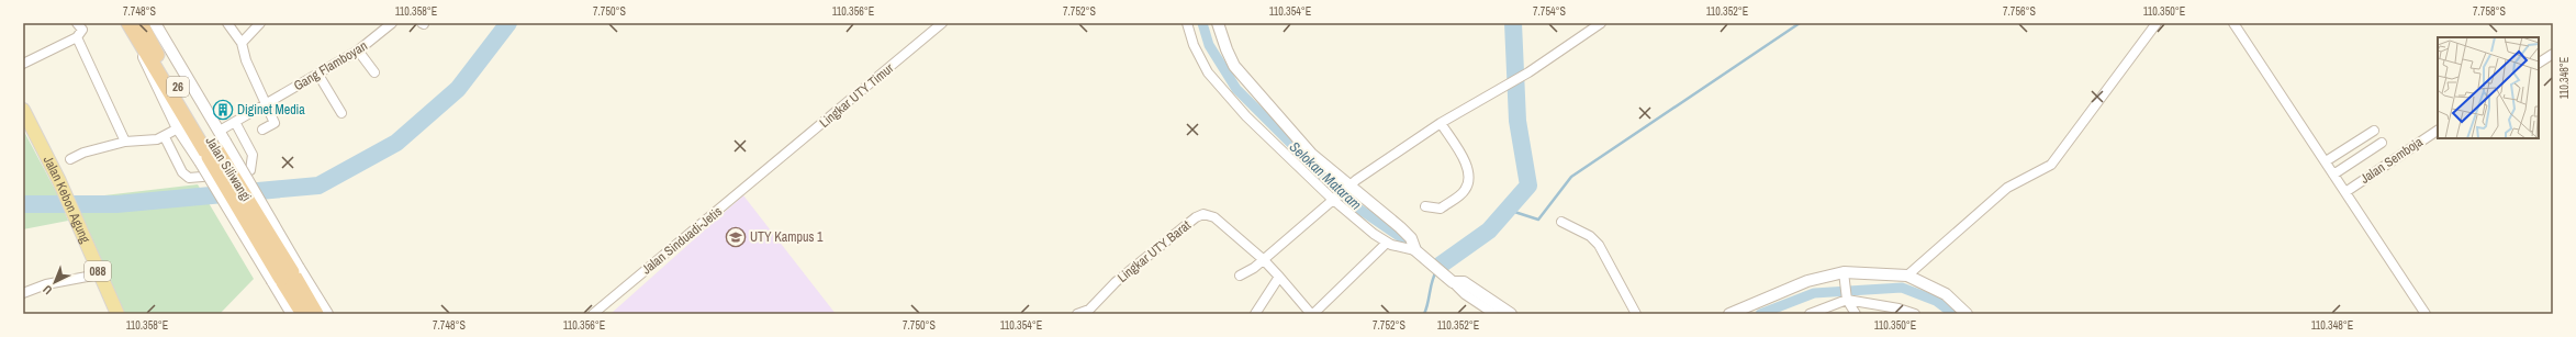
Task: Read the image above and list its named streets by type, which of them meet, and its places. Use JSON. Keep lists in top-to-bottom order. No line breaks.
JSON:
{"streets":{"highway":["26","Jalan Siliwangi"],"main road":["Jalan Kebon Agung","088"],"street":["Gang Flamboyan","Lingkar UTY Timur","Jalan Semboja","Jalan Sinduadi-Jetis","Lingkar UTY Barat"]},"crossings":[["26","Jalan Siliwangi"],["Lingkar UTY Timur","Jalan Sinduadi-Jetis"]],"water":["Selokan Mataram"],"places":{"building":["Diginet Media"],"school or university":["UTY Kampus 1"]},"north":"bottom left","coordinates":["7.748°S","110.358°E","7.750°S","110.356°E","7.752°S","110.354°E","7.754°S","110.352°E","7.756°S","110.350°E","7.758°S","110.348°E"]}
